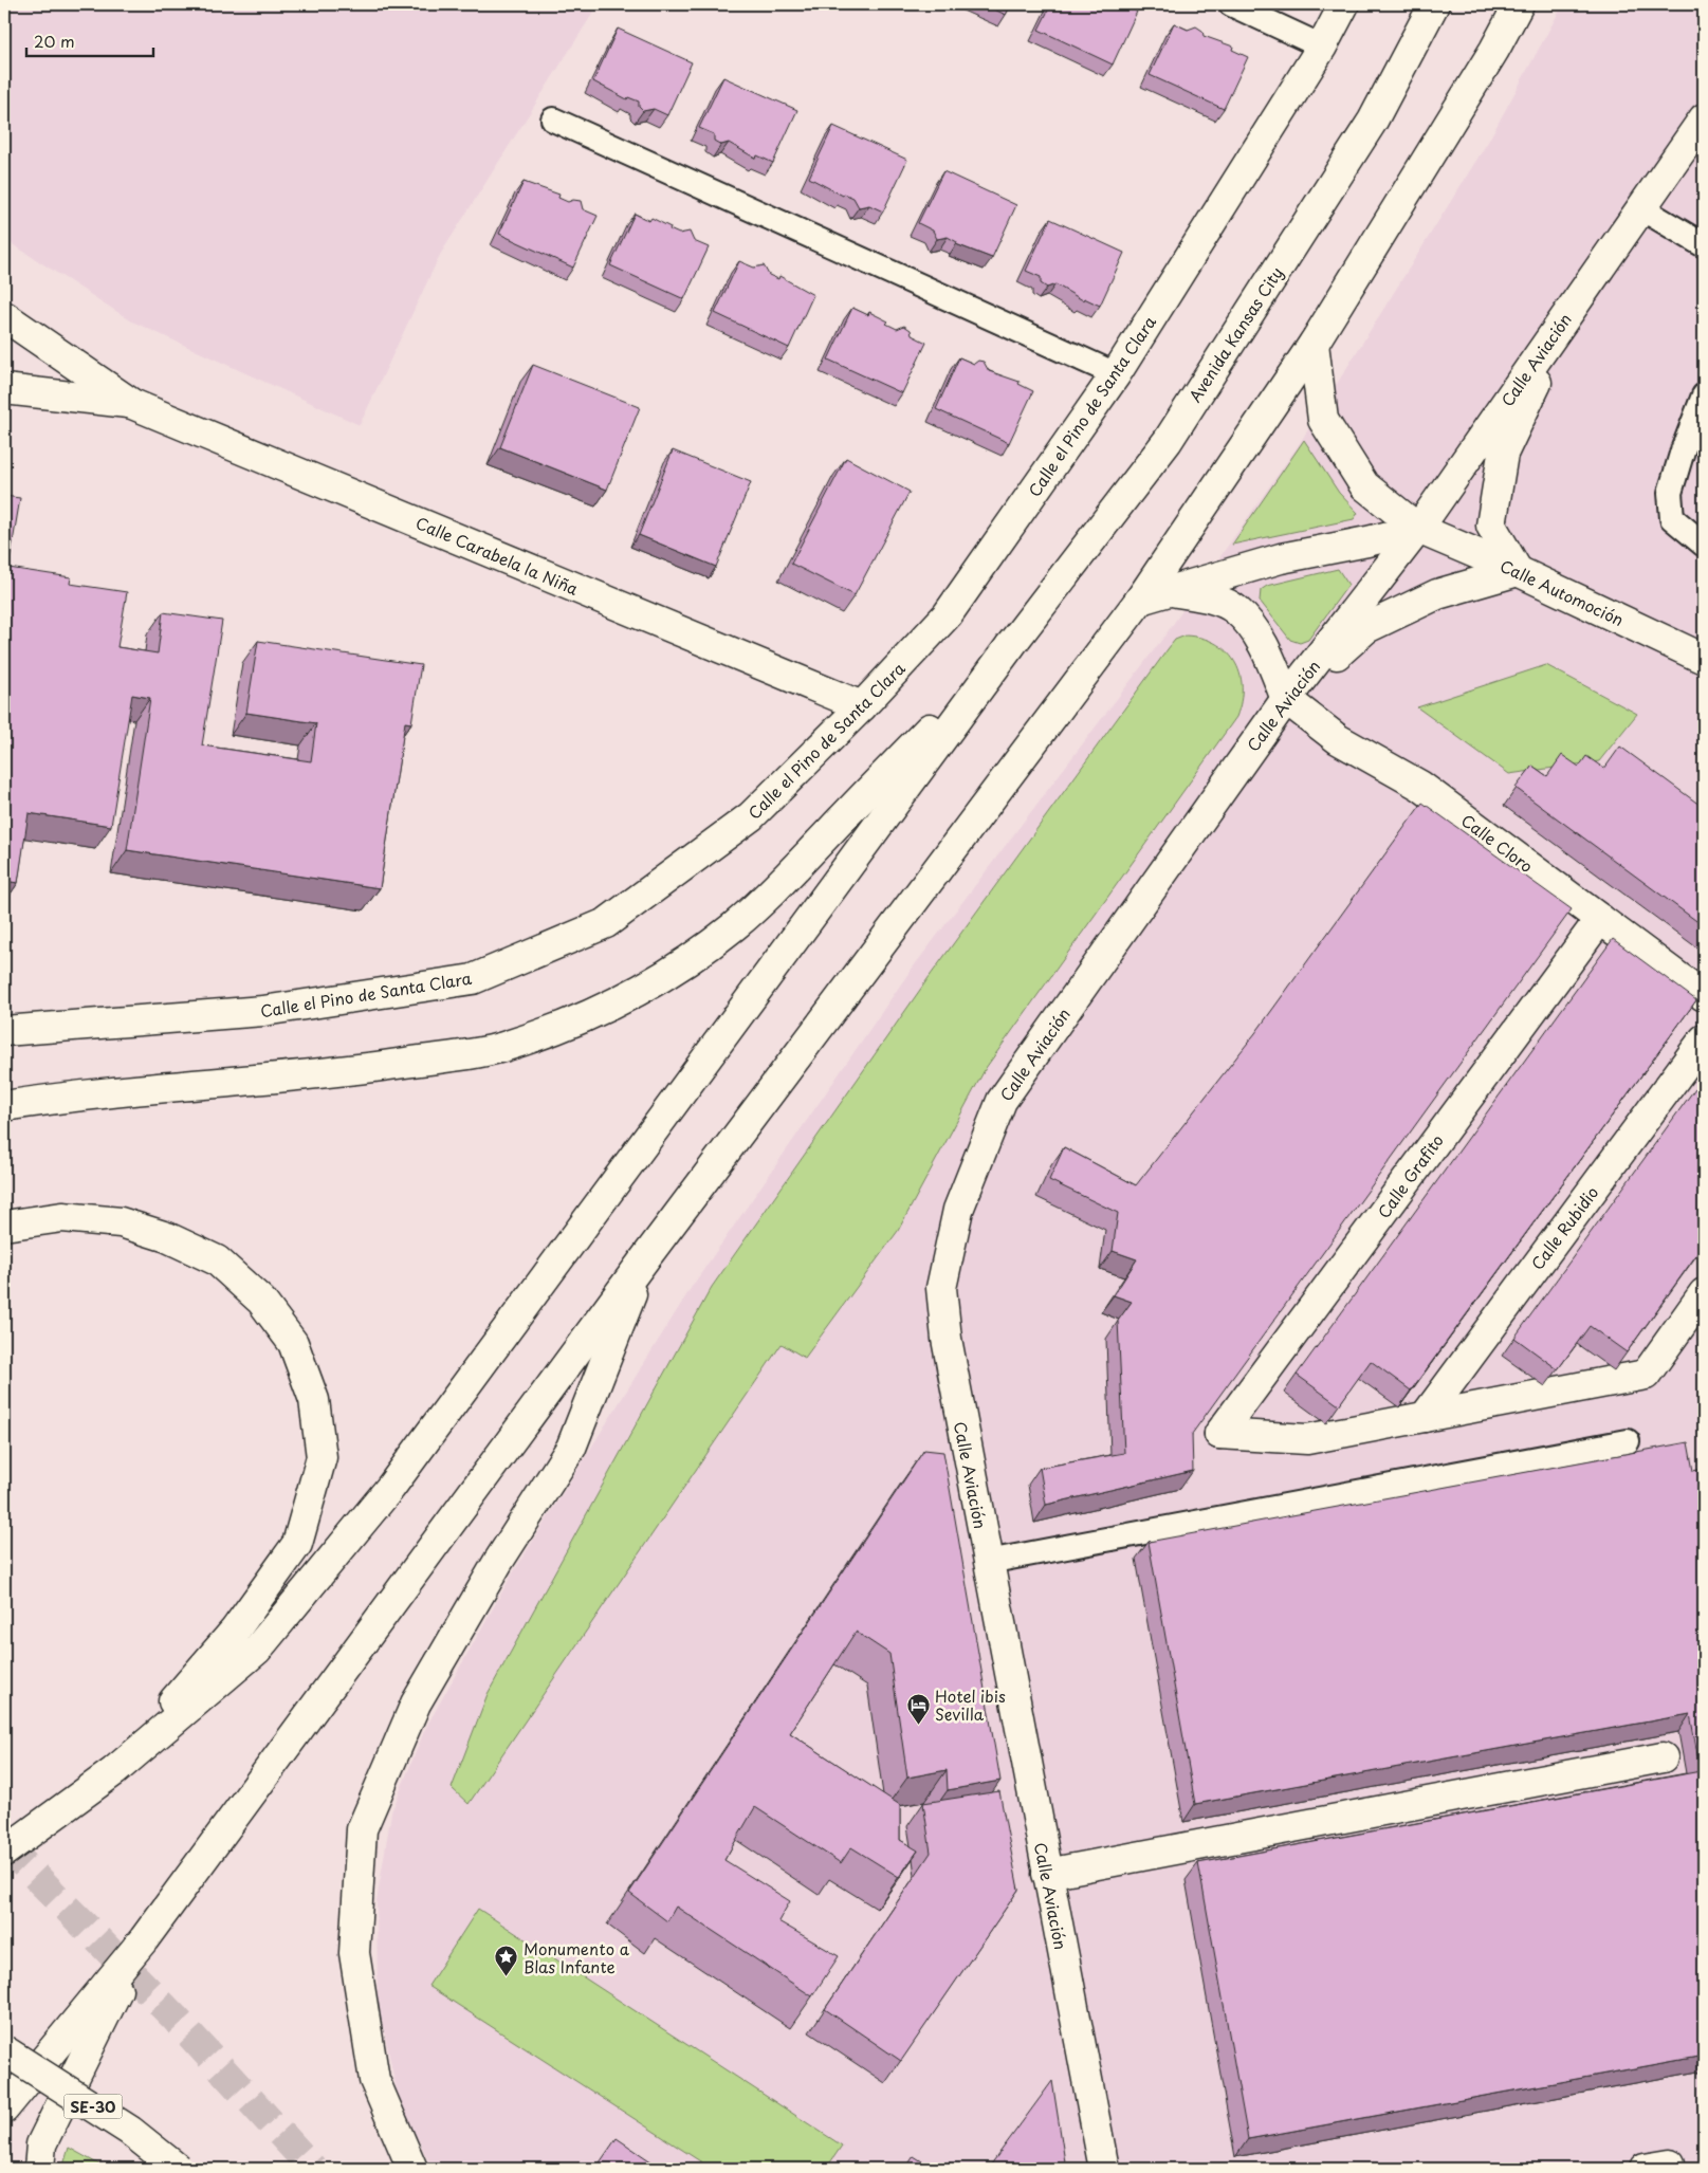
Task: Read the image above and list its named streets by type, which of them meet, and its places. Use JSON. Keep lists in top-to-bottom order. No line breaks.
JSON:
{"streets":{"main road":["Avenida Kansas City","Calle Aviación","Calle el Pino de Santa Clara","Calle Carabela la Niña","Calle Automoción","Calle Cloro","Calle Grafito","Calle Rubidio","SE-30"]},"crossings":[["Calle Aviación","Calle Automoción"],["Calle Aviación","Calle Cloro"],["Calle el Pino de Santa Clara","Calle Carabela la Niña"],["Calle Cloro","Calle Grafito"],["Calle Grafito","Calle Rubidio"]],"places":{"hotel":["Hotel ibis Sevilla"],"place":["Monumento a Blas Infante"]},"scale_bar":"20 m"}
